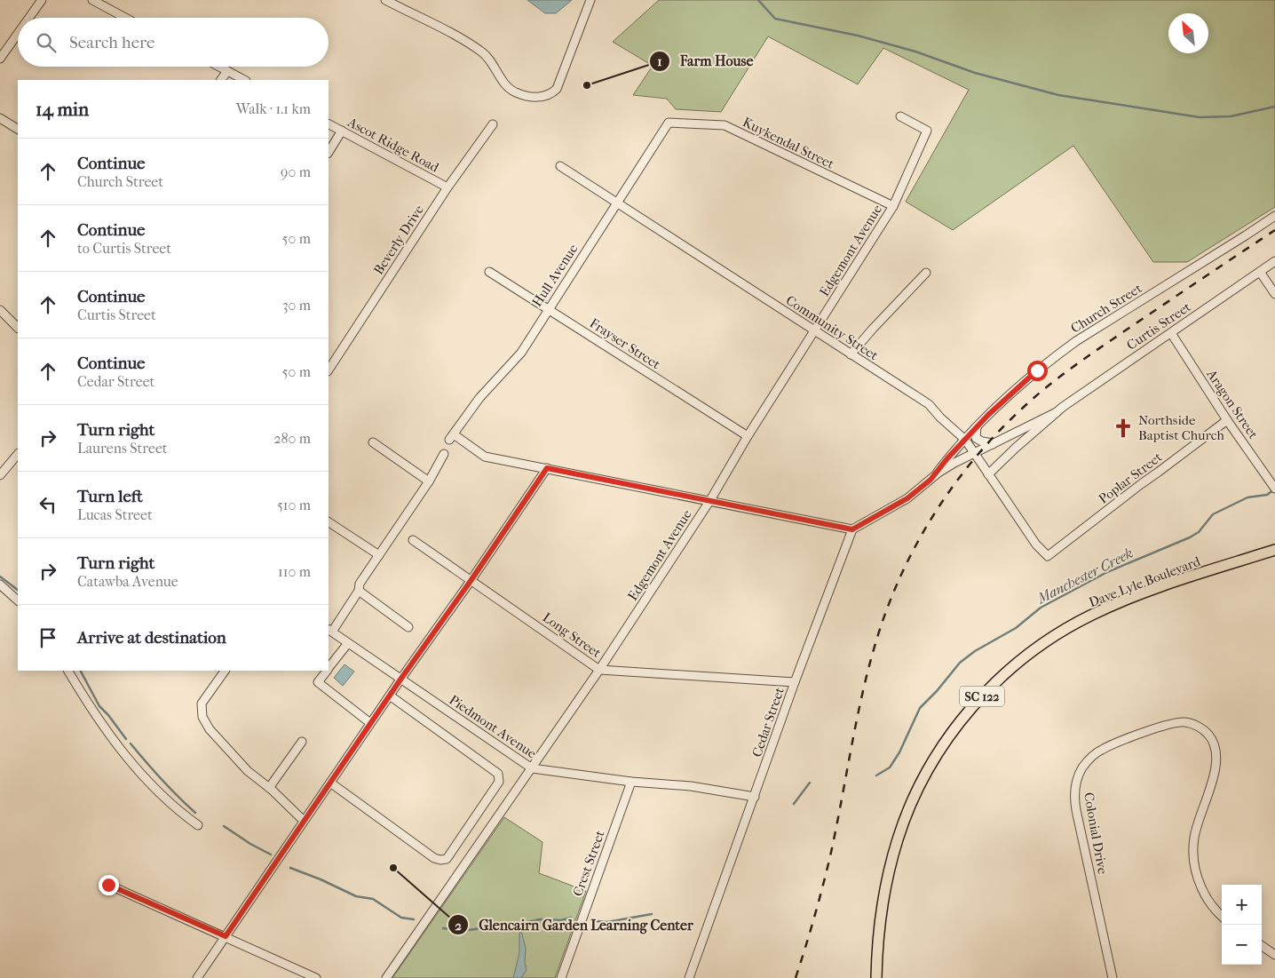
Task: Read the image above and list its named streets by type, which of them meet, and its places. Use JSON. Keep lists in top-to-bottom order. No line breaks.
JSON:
{"streets":{"main road":["Dave Lyle Boulevard","SC 122"],"street":["Kuykendal Street","Ascot Ridge Road","Beverly Drive","Edgemont Avenue","Hull Avenue","Church Street","Curtis Street","Community Street","Frayser Street","Aragon Street","Poplar Street","Long Street","Cedar Street","Piedmont Avenue","Colonial Drive","Crest Street"]},"crossings":[["Kuykendal Street","Edgemont Avenue"],["Kuykendal Street","Hull Avenue"],["Ascot Ridge Road","Beverly Drive"],["Edgemont Avenue","Community Street"],["Edgemont Avenue","Frayser Street"],["Edgemont Avenue","Long Street"],["Edgemont Avenue","Piedmont Avenue"],["Hull Avenue","Community Street"],["Hull Avenue","Frayser Street"],["Church Street","Curtis Street"],["Church Street","Community Street"],["Curtis Street","Community Street"],["Curtis Street","Aragon Street"],["Curtis Street","Cedar Street"],["Community Street","Poplar Street"],["Aragon Street","Poplar Street"],["Long Street","Cedar Street"],["Cedar Street","Piedmont Avenue"],["Piedmont Avenue","Crest Street"]],"water":["Manchester Creek"],"places":{"other":["Farm House","Glencairn Garden Learning Center"],"church":["Northside Baptist Church"]},"north":"top left","page":{"search":"Search here","heading":["14 min","Walk · 1.1 km"],"list":[["Continue","Church Street","90 m"],["Continue","to Curtis Street","50 m"],["Continue","Curtis Street","30 m"],["Continue","Cedar Street","50 m"],["Turn right","Laurens Street","280 m"],["Turn left","Lucas Street","510 m"],["Turn right","Catawba Avenue","110 m"],"Arrive at destination"],"map_buttons":["+","−"]}}
